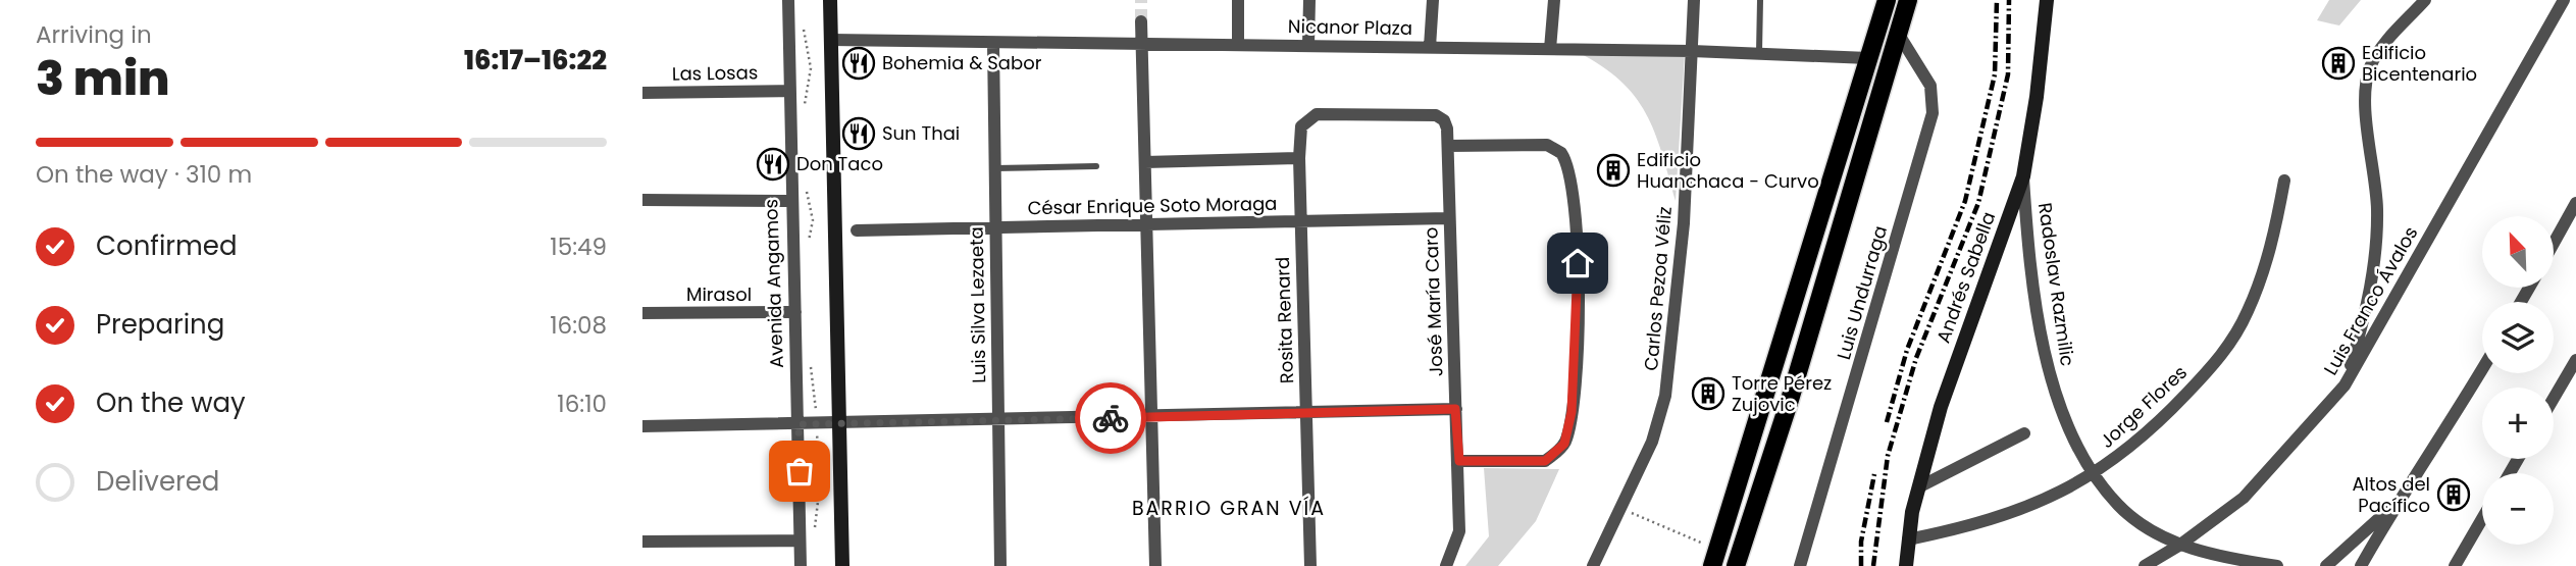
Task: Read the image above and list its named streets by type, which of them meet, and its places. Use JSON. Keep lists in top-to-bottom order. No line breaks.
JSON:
{"streets":{"main road":["Andrés Sabella"],"street":["Nicanor Plaza","Las Losas","César Enrique Soto Moraga","Avenida Angamos","Radoslav Razmilic","Carlos Pezoa Véliz","Luis Undurraga","Mirasol","Luis Franco Ávalos","José María Caro","Luis Silva Lezaeta","Rosita Renard","Jorge Flores"]},"crossings":[["Nicanor Plaza","Carlos Pezoa Véliz"],["Nicanor Plaza","Luis Silva Lezaeta"],["Las Losas","Avenida Angamos"],["César Enrique Soto Moraga","José María Caro"],["César Enrique Soto Moraga","Luis Silva Lezaeta"],["César Enrique Soto Moraga","Rosita Renard"],["Andrés Sabella","Radoslav Razmilic"],["Andrés Sabella","Jorge Flores"],["Avenida Angamos","Mirasol"],["Radoslav Razmilic","Luis Franco Ávalos"],["Radoslav Razmilic","Jorge Flores"],["José María Caro","Rosita Renard"]],"districts":["BARRIO GRAN VÍA"],"places":{"restaurant":["Bohemia & Sabor","Sun Thai","Don Taco"],"building":["Edificio Bicentenario","Edificio Huanchaca - Curvo","Torre Pérez Zujovic","Altos del Pacífico"]},"north":"top left","page":{"heading":["3 min","Arriving in","16:17–16:22"],"bar":"On the way · 310 m","list":[["Confirmed","15:49"],["Preparing","16:08"],["On the way","16:10"],"Delivered"],"map_buttons":["+","−"]}}
